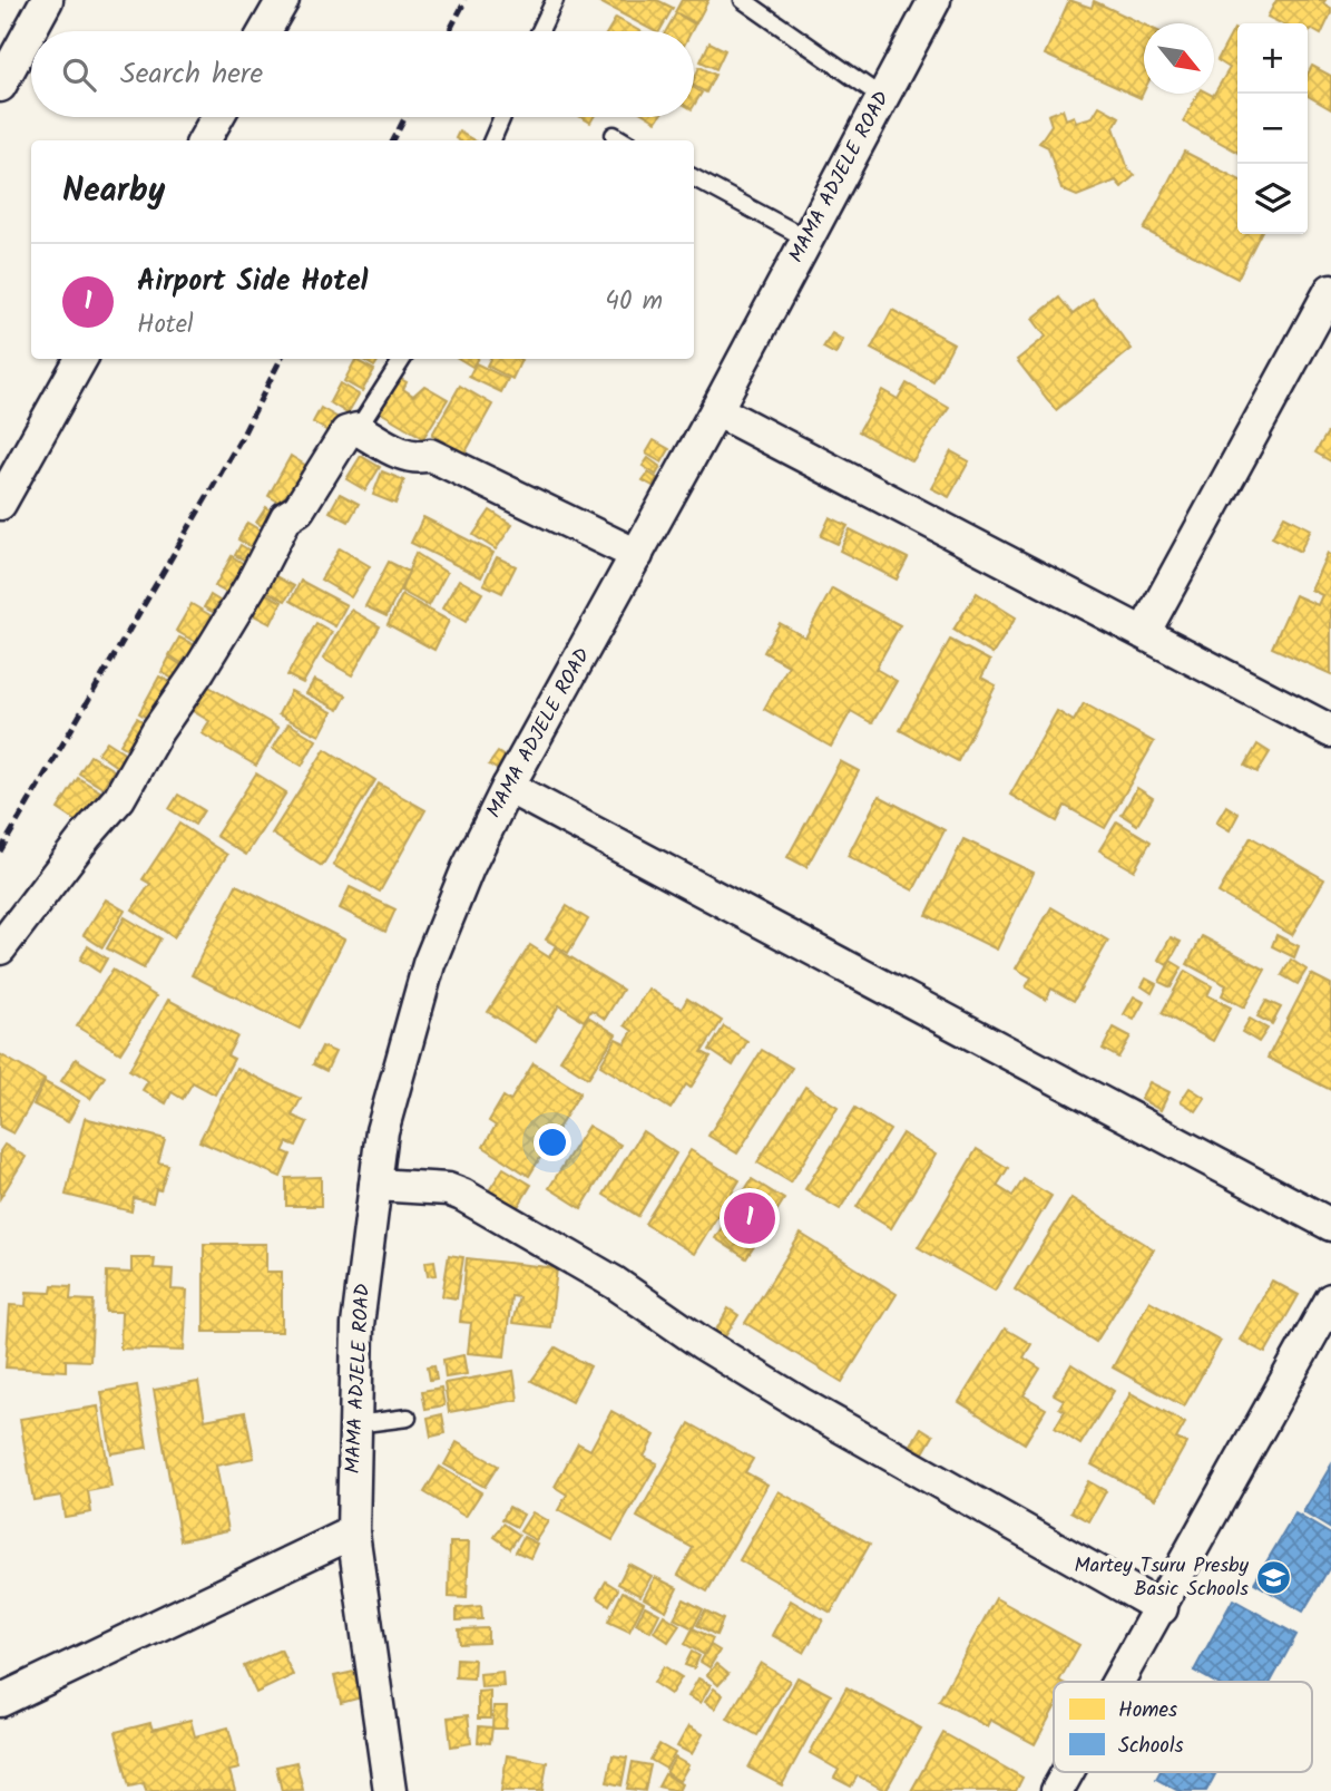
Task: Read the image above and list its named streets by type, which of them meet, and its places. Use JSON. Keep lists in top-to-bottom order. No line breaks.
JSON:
{"streets":{"street":["MAMA ADJELE ROAD"]},"places":{"school or university":["Martey Tsuru Presby Basic Schools"]},"legend":["Homes","Schools"],"north":"bottom right","page":{"map_buttons":["+","−"],"search":"Search here","heading":"Nearby","list":[{"mark":"1","name":"Airport Side Hotel","note":"Hotel","value":"40 m"}],"pins":"1"}}
